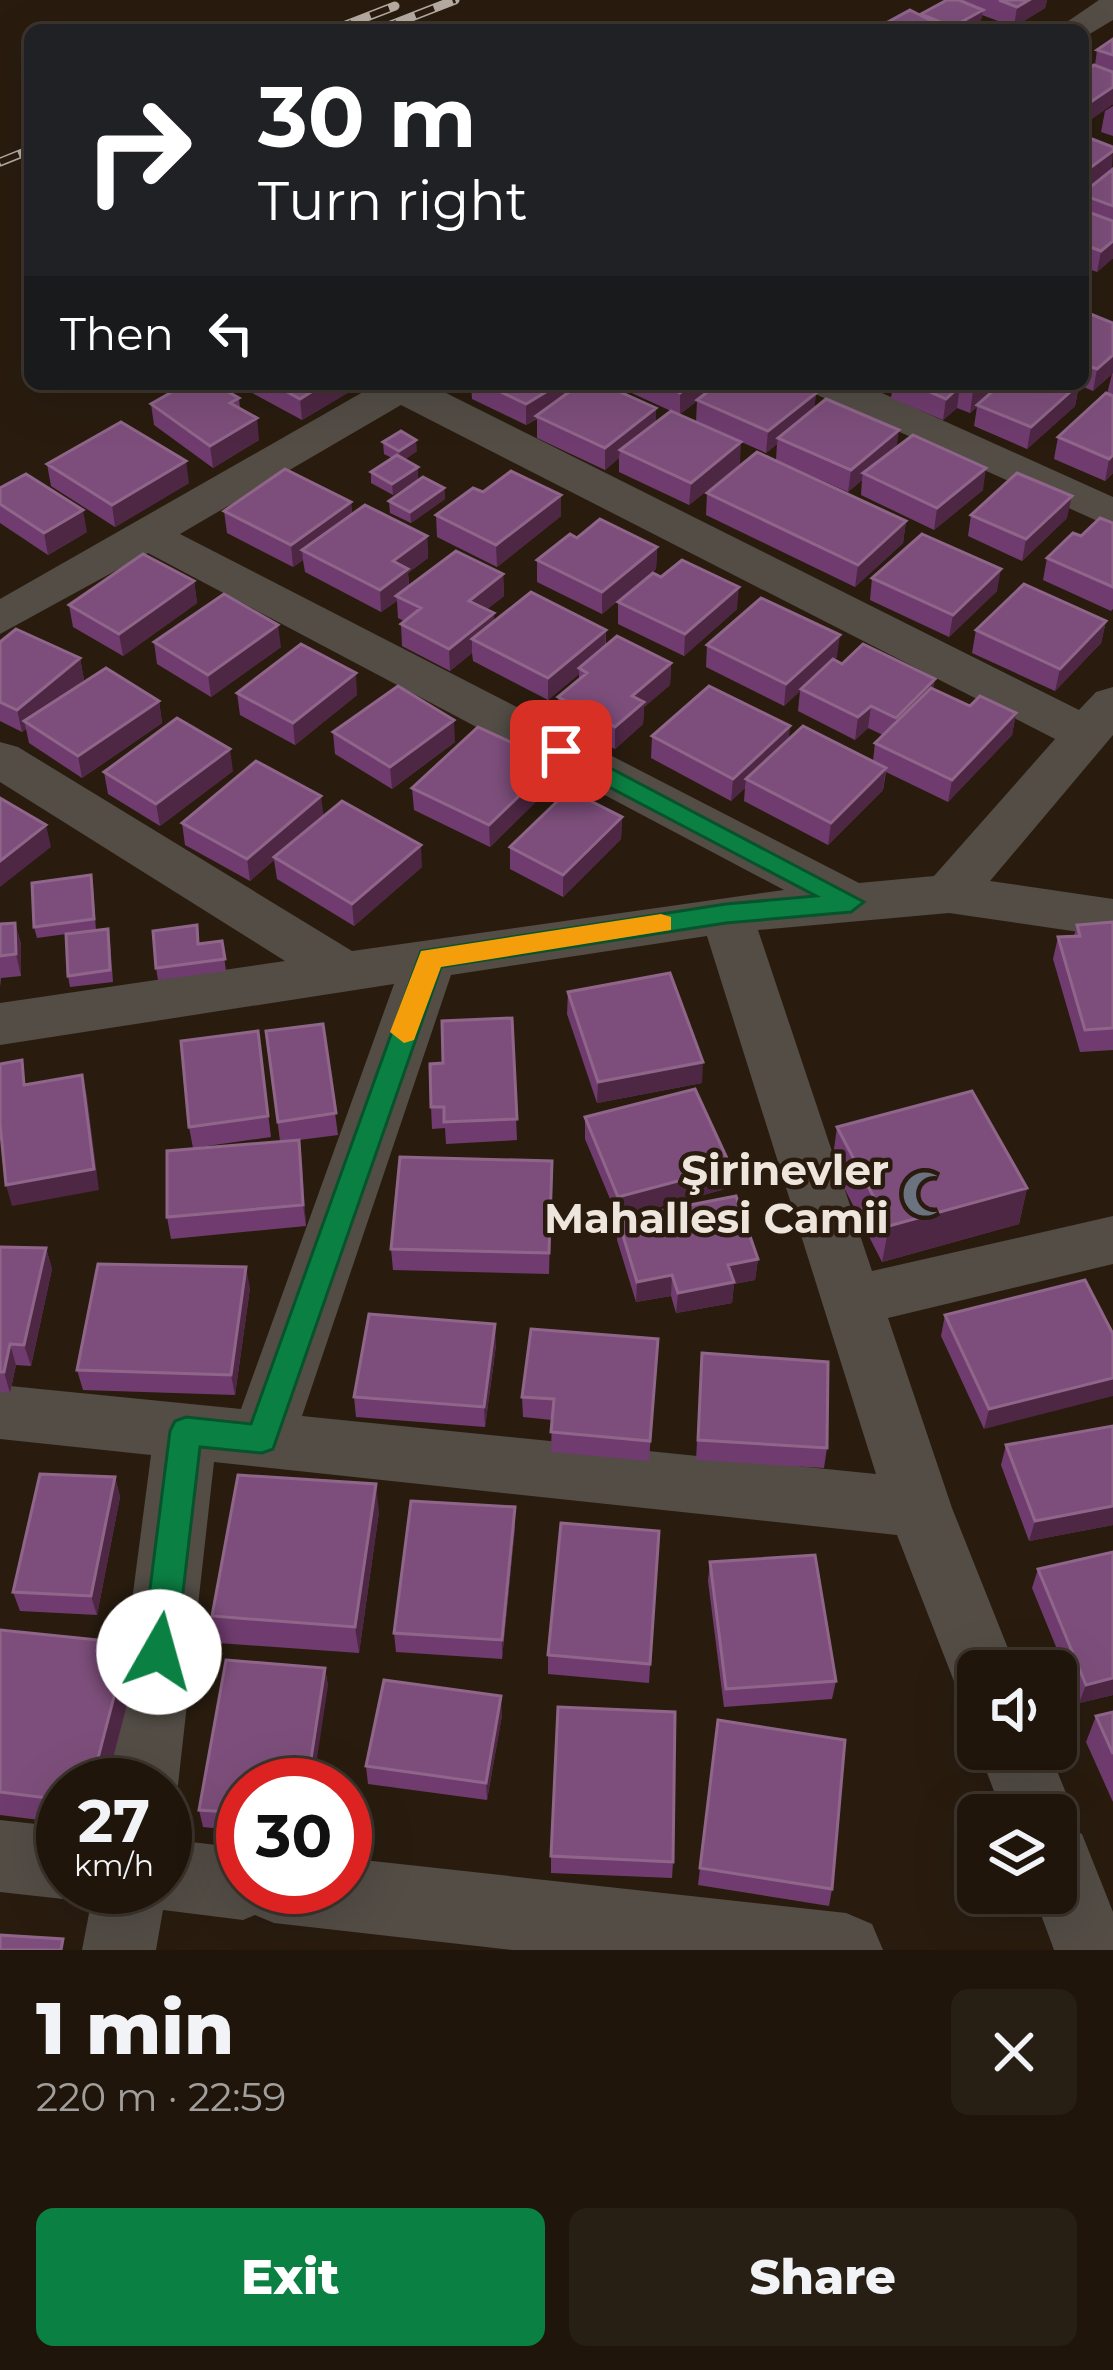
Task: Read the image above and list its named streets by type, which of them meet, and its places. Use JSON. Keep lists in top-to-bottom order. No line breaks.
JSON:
{"places":{"mosque":["Şirinevler Mahallesi Camii"]},"page":{"turn":["30 m","Turn right"],"then":"Then","speed":"27 km/h","limit":"30","heading":["1 min","220 m · 22:59"],"buttons":["Exit","Share"]}}
